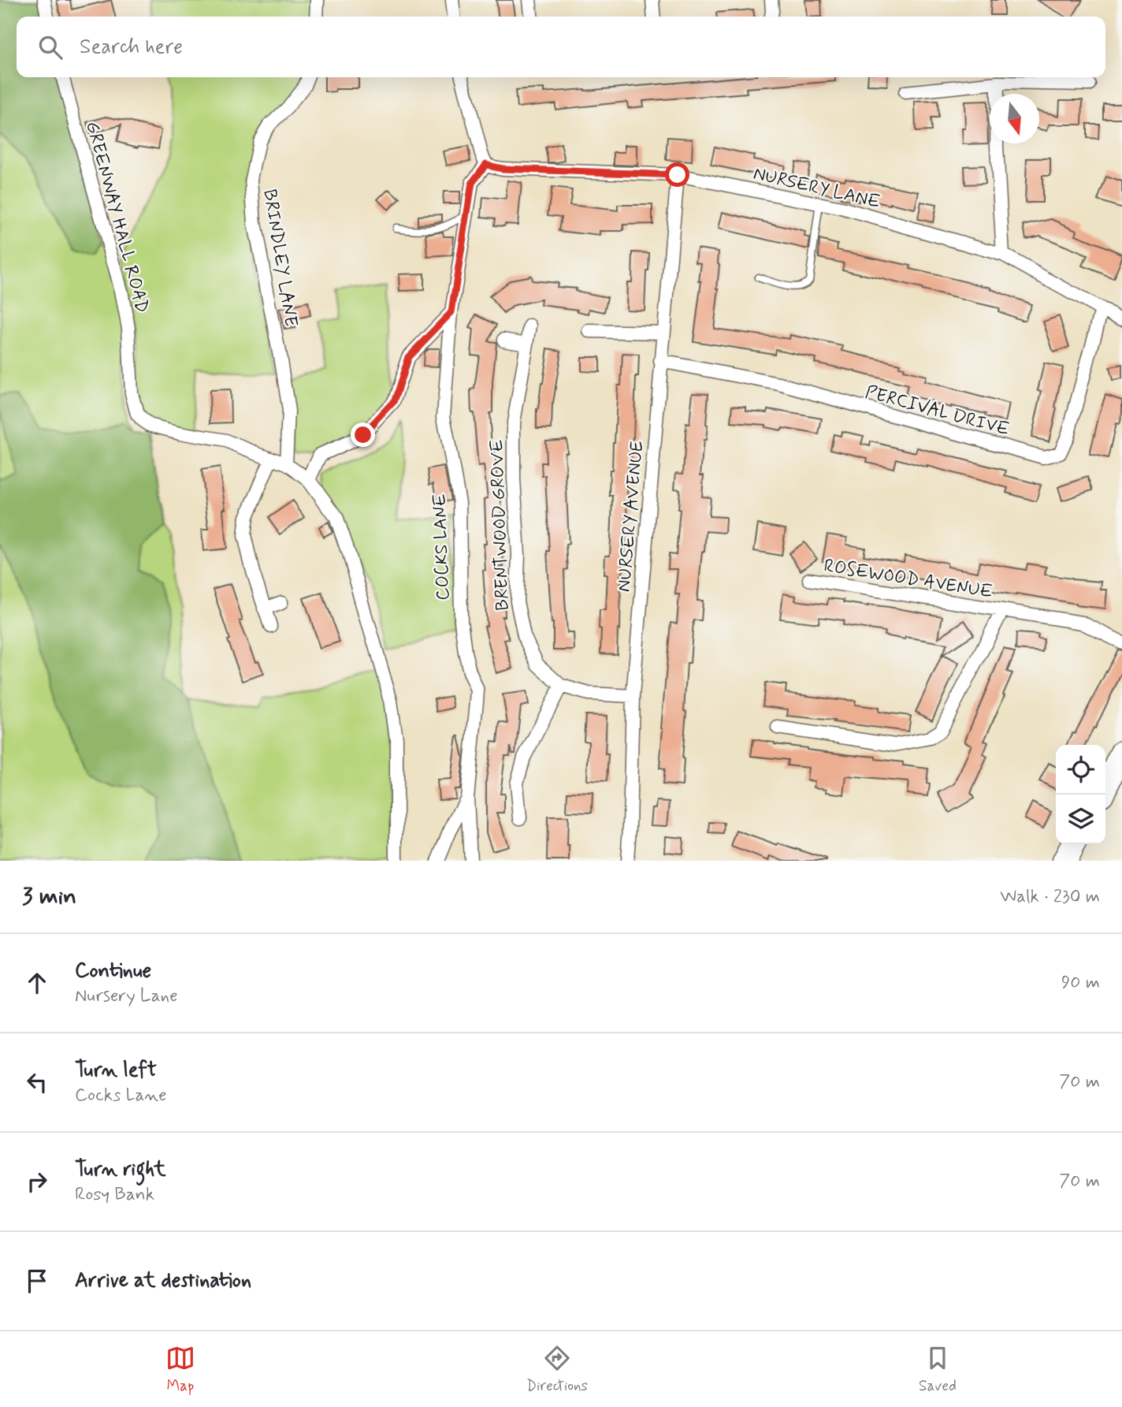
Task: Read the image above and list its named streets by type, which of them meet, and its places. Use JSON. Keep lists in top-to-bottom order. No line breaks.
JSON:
{"streets":{"street":["NURSERY LANE","GREENWAY HALL ROAD","BRINDLEY LANE","PERCIVAL DRIVE","NURSERY AVENUE","BRENTWOOD GROVE","COCKS LANE","ROSEWOOD AVENUE"]},"crossings":[["NURSERY LANE","PERCIVAL DRIVE"],["NURSERY LANE","NURSERY AVENUE"],["NURSERY LANE","COCKS LANE"],["GREENWAY HALL ROAD","BRINDLEY LANE"],["PERCIVAL DRIVE","NURSERY AVENUE"],["NURSERY AVENUE","BRENTWOOD GROVE"]],"north":"bottom","page":{"search":"Search here","heading":["3 min","Walk · 230 m"],"list":[["Continue","Nursery Lane","90 m"],["Turn left","Cocks Lane","70 m"],["Turn right","Rosy Bank","70 m"],"Arrive at destination"],"nav":["Map","Directions","Saved"]}}
